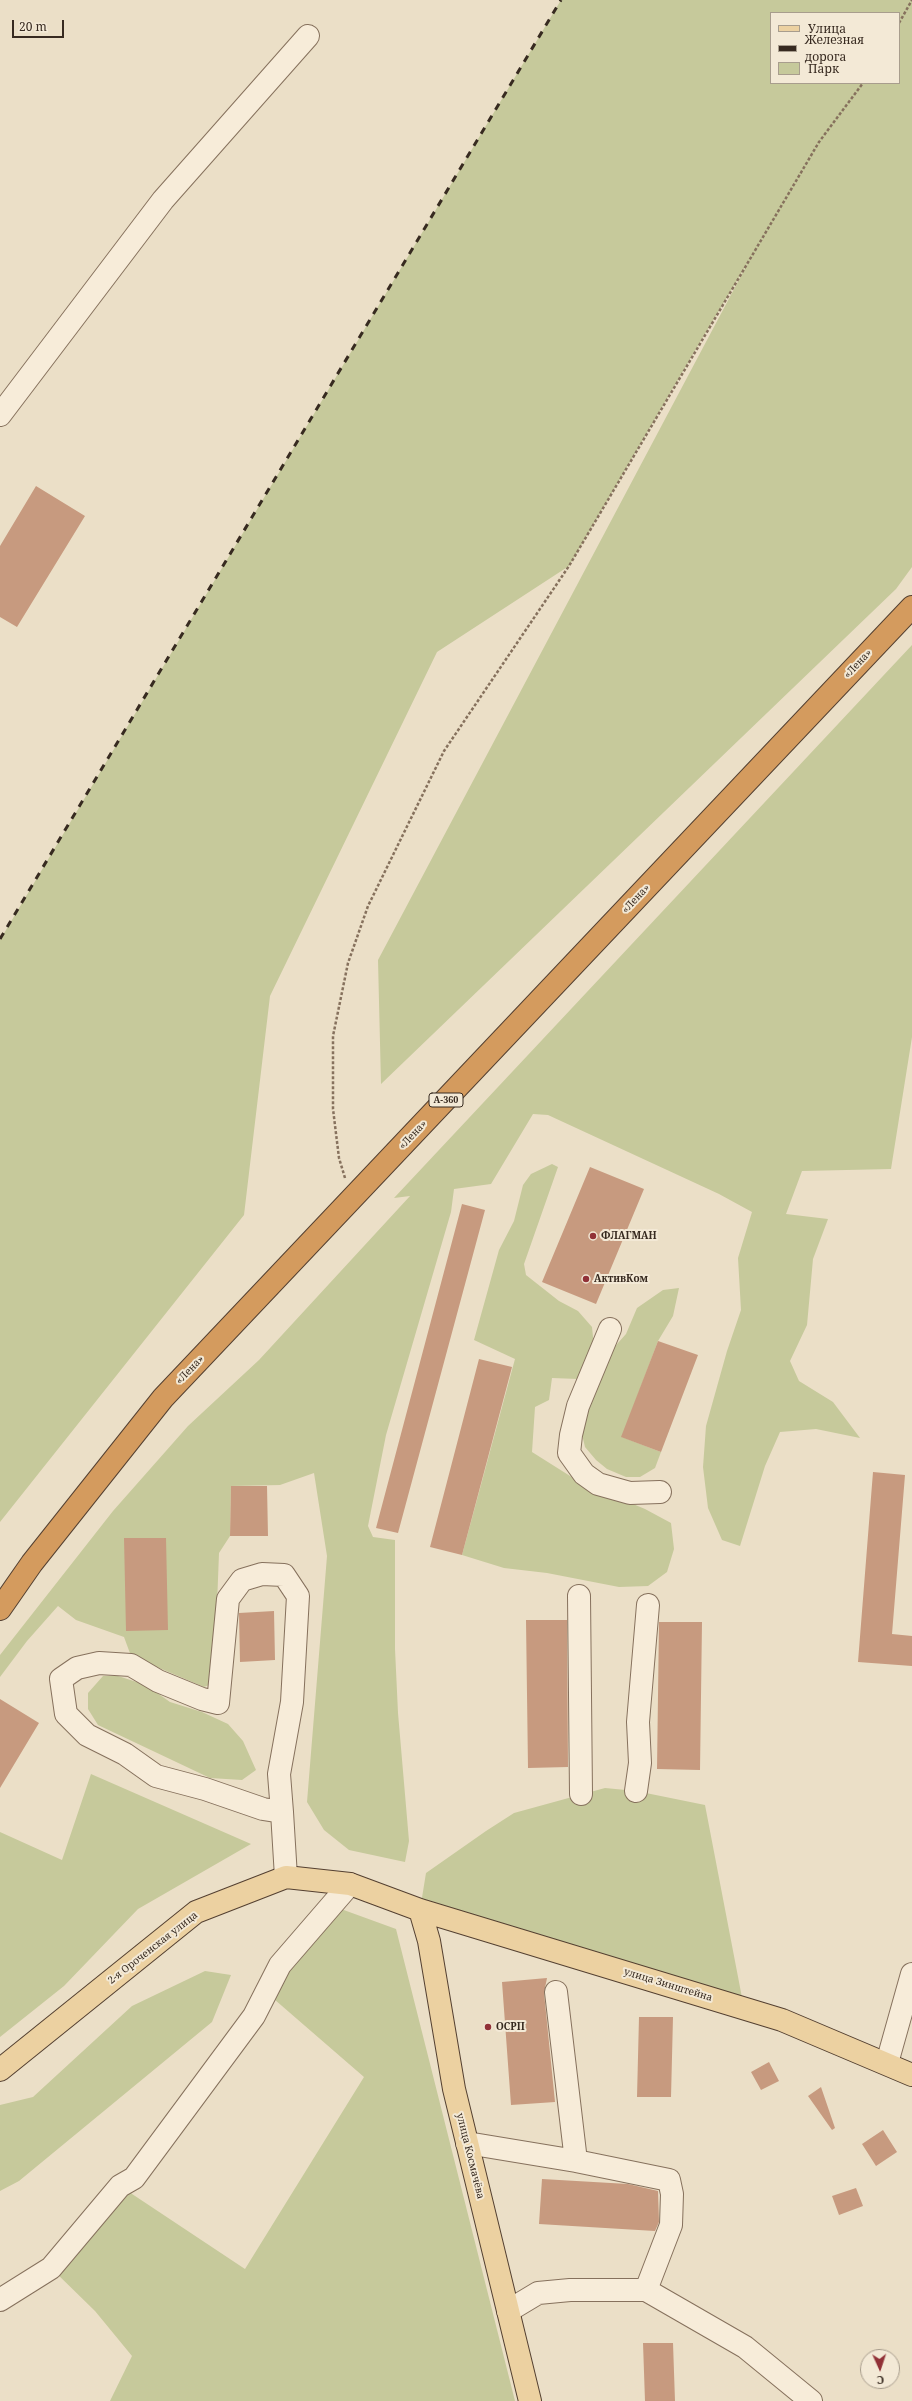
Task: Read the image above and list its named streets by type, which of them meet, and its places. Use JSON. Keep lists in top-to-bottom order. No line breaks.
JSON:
{"streets":{"highway":["«Лена»","А-360"],"main road":["2-я Ороченская улица","улица Зинштейна","улица Космачёва"]},"crossings":[["2-я Ороченская улица","улица Зинштейна"],["2-я Ороченская улица","улица Космачёва"],["улица Зинштейна","улица Космачёва"]],"places":["ФЛАГМАН","АктивКом","ОСРП"],"legend":["Улица","Железная дорога","Парк"],"scale_bar":"20 m","north":"bottom"}
